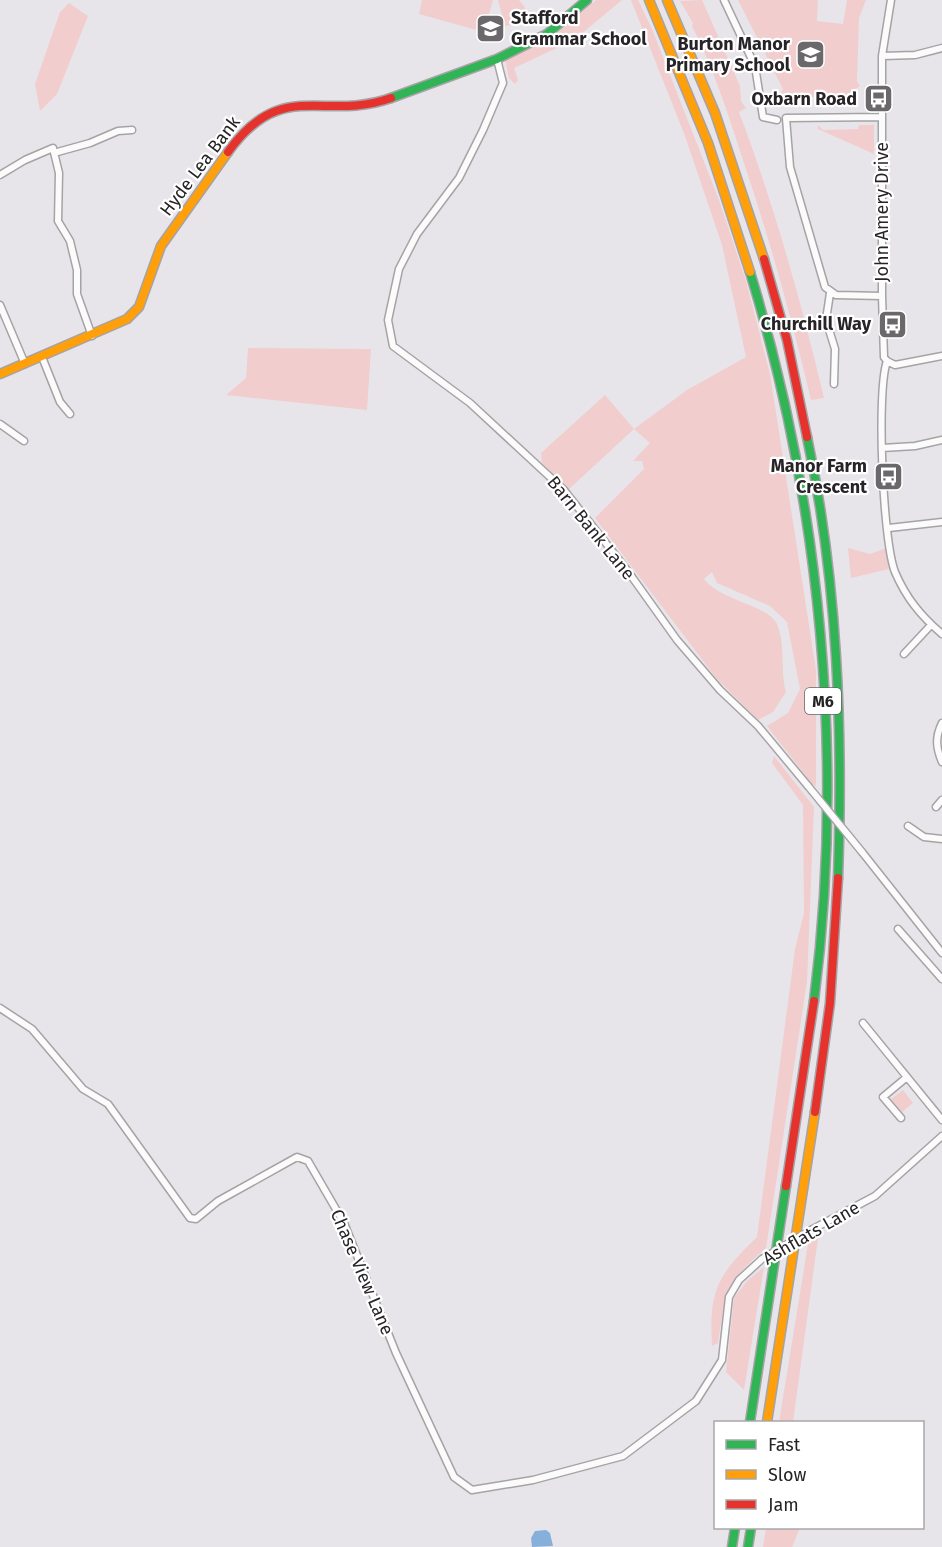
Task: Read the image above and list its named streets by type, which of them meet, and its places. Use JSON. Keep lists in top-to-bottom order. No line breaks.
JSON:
{"streets":{"main road":["Hyde Lea Bank","M6"],"street":["John Amery Drive","Barn Bank Lane","Ashflats Lane","Chase View Lane"]},"crossings":[["Hyde Lea Bank","Barn Bank Lane"],["Ashflats Lane","Chase View Lane"]],"places":{"school or university":["Stafford Grammar School","Burton Manor Primary School"],"bus stop":["Oxbarn Road","Churchill Way","Manor Farm Crescent"]},"legend":["Fast","Slow","Jam"]}
